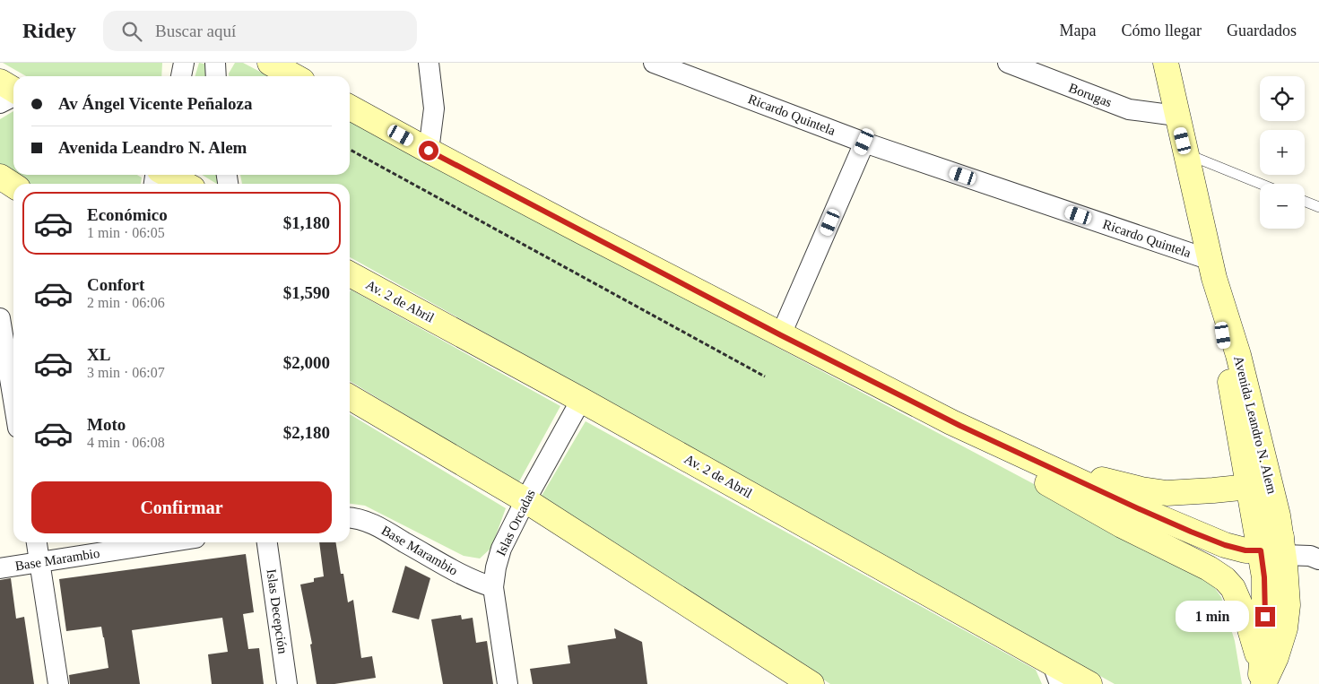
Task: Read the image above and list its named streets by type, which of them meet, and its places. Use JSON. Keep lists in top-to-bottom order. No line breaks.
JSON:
{"streets":{"street":["Borugas","Ricardo Quintela","Av. 2 de Abril","Avenida Leandro N. Alem","Islas Orcadas","Base Marambio","Islas Decepción"]},"crossings":[["Ricardo Quintela","Avenida Leandro N. Alem"],["Av. 2 de Abril","Islas Orcadas"],["Islas Orcadas","Base Marambio"]],"page":{"header":"Ridey","search":"Buscar aquí","nav":["Mapa","Cómo llegar","Guardados"],"map_buttons":["+","−"],"banner":["Av Ángel Vicente Peñaloza","Avenida Leandro N. Alem"],"list":[{"name":"Económico","note":"1 min · 06:05","value":"$1,180"},{"name":"Confort","note":"2 min · 06:06","value":"$1,590"},{"name":"XL","note":"3 min · 06:07","value":"$2,000"},{"name":"Moto","note":"4 min · 06:08","value":"$2,180"}],"buttons":"Confirmar","bubble":"1 min"}}
